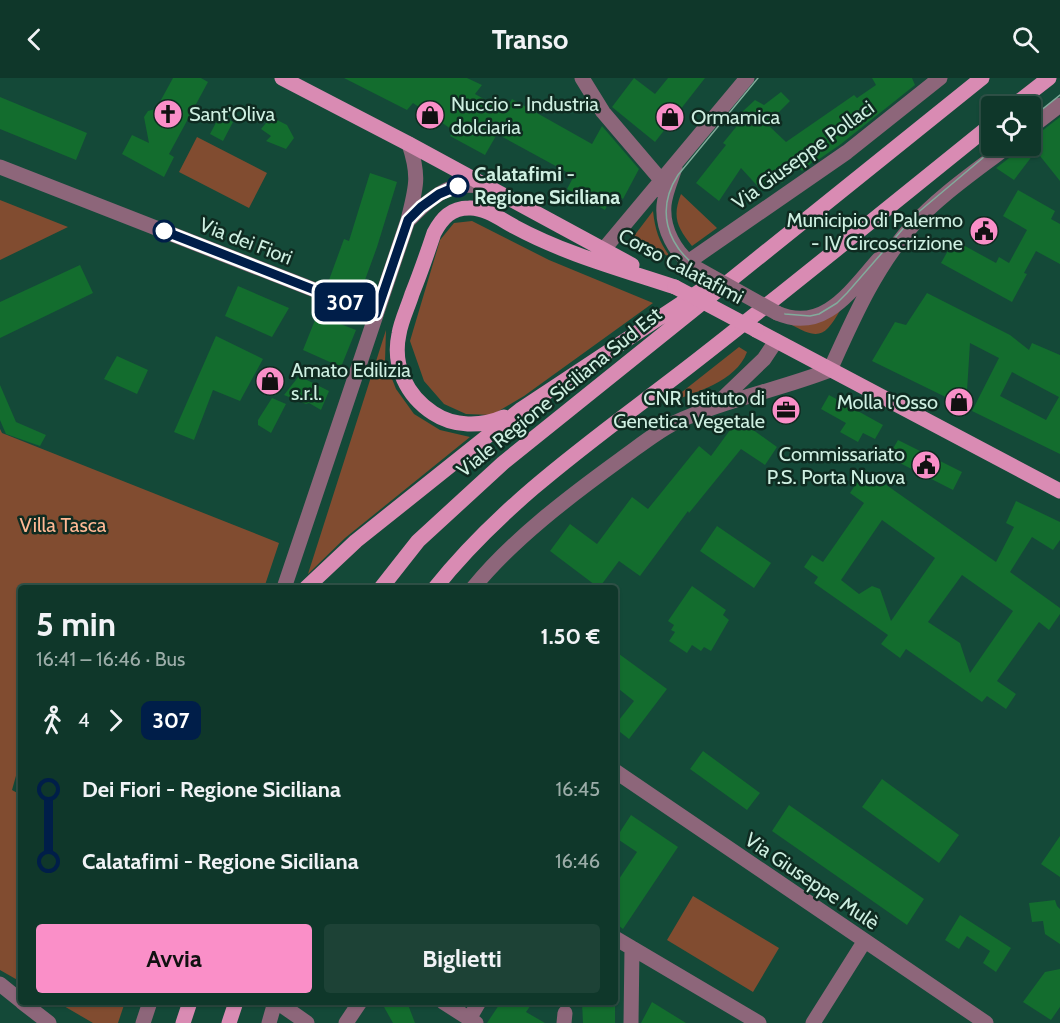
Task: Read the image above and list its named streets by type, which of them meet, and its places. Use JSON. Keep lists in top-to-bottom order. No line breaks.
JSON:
{"streets":{"main road":["Corso Calatafimi","Viale Regione Siciliana Sud Est"],"street":["Via Giuseppe Pollaci","Via dei Fiori","Via Giuseppe Mulè"]},"parks":["Villa Tasca"],"places":{"church":["Sant'Oliva"],"shop":["Nuccio - Industria dolciaria","Ormamica","Amato Edilizia s.r.l.","Molla l'Osso"],"other":["Calatafimi - Regione Siciliana"],"public building":["Municipio di Palermo - IV Circoscrizione","Commissariato P.S. Porta Nuova"],"office":["CNR Istituto di Genetica Vegetale"]},"lines":["bus line 307"],"page":{"header":"Transo","on_map":"307","heading":["5 min","16:41 – 16:46 · Bus","1.50 €"],"legs":["4","307"],"list":[{"name":"Dei Fiori - Regione Siciliana","value":"16:45"},{"name":"Calatafimi - Regione Siciliana","value":"16:46"}],"buttons":["Avvia","Biglietti"]}}
